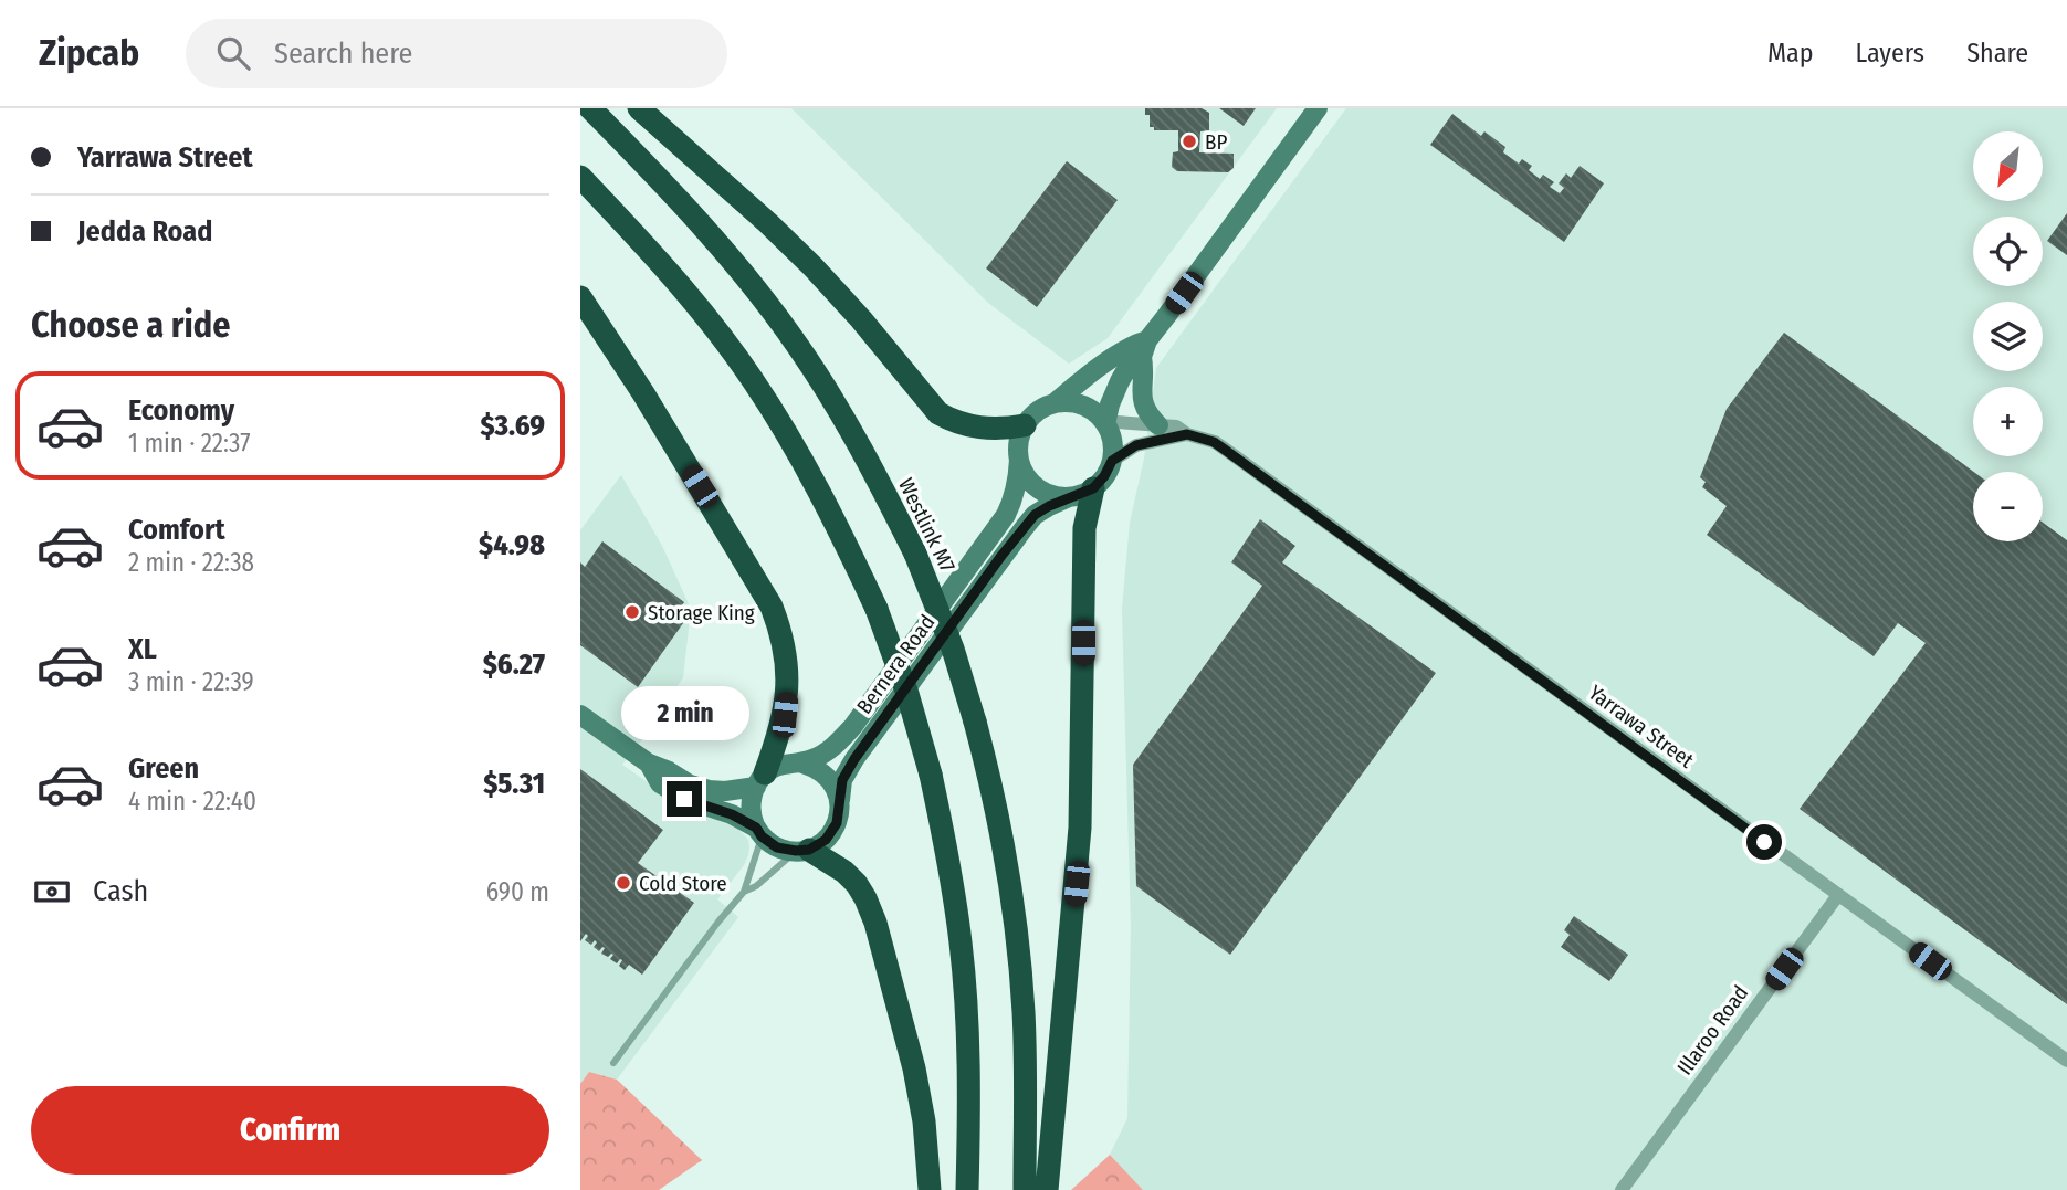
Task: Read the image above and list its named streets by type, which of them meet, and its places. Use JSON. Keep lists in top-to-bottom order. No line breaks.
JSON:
{"streets":{"highway":["Westlink M7"],"main road":["Bernera Road"],"street":["Yarrawa Street","Illaroo Road"]},"crossings":[["Bernera Road","Yarrawa Street"],["Yarrawa Street","Illaroo Road"]],"places":["BP","Storage King","Cold Store"],"north":"bottom left","page":{"header":"Zipcab","search":"Search here","nav":["Map","Layers","Share"],"banner":["Yarrawa Street","Jedda Road"],"map_buttons":["+","−"],"heading":"Choose a ride","list":[{"name":"Economy","note":"1 min · 22:37","value":"$3.69"},{"name":"Comfort","note":"2 min · 22:38","value":"$4.98"},{"name":"XL","note":"3 min · 22:39","value":"$6.27"},{"name":"Green","note":"4 min · 22:40","value":"$5.31"}],"bubble":"2 min","pay":["Cash","690 m"],"buttons":"Confirm"}}
